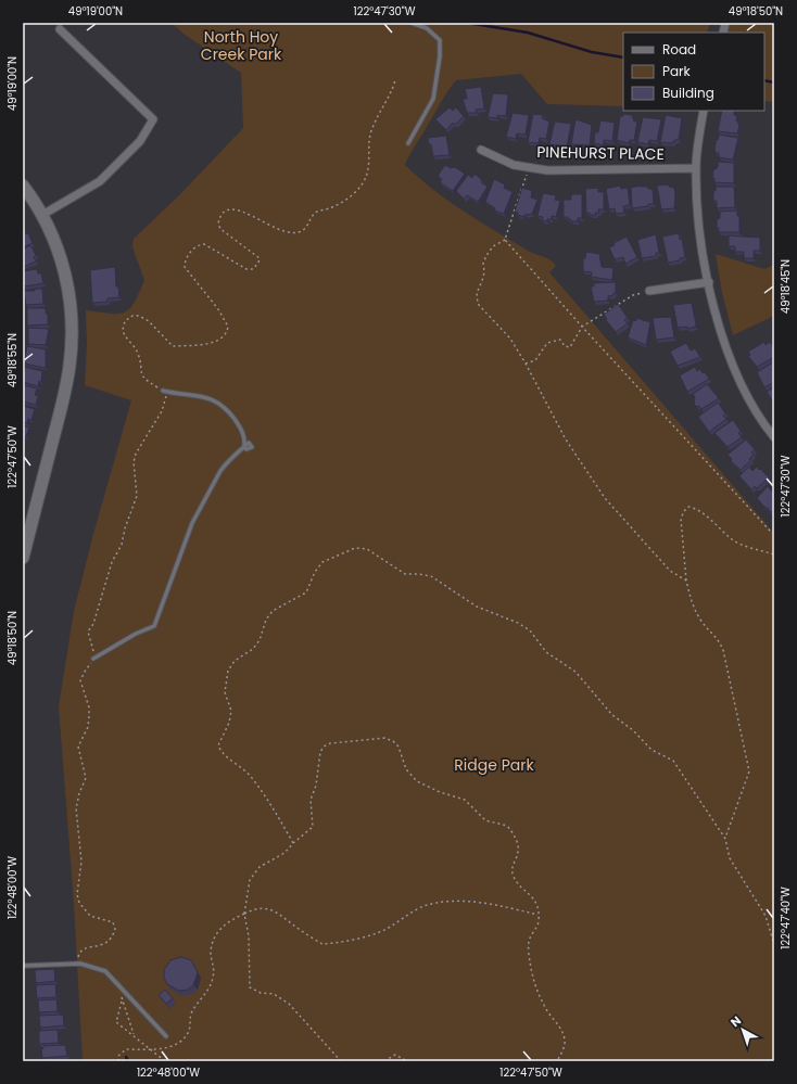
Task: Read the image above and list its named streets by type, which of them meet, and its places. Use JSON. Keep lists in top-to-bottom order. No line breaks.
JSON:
{"streets":{"street":["PINEHURST PLACE"]},"parks":["North Hoy Creek Park","Ridge Park"],"legend":["Road","Park","Building"],"north":"top left","coordinates":["49°19'00\"N","122°47'30\"W","49°18'50\"N","49°18'45\"N","49°18'55\"N","122°47'50\"W","122°48'00\"W","122°47'40\"W"]}
